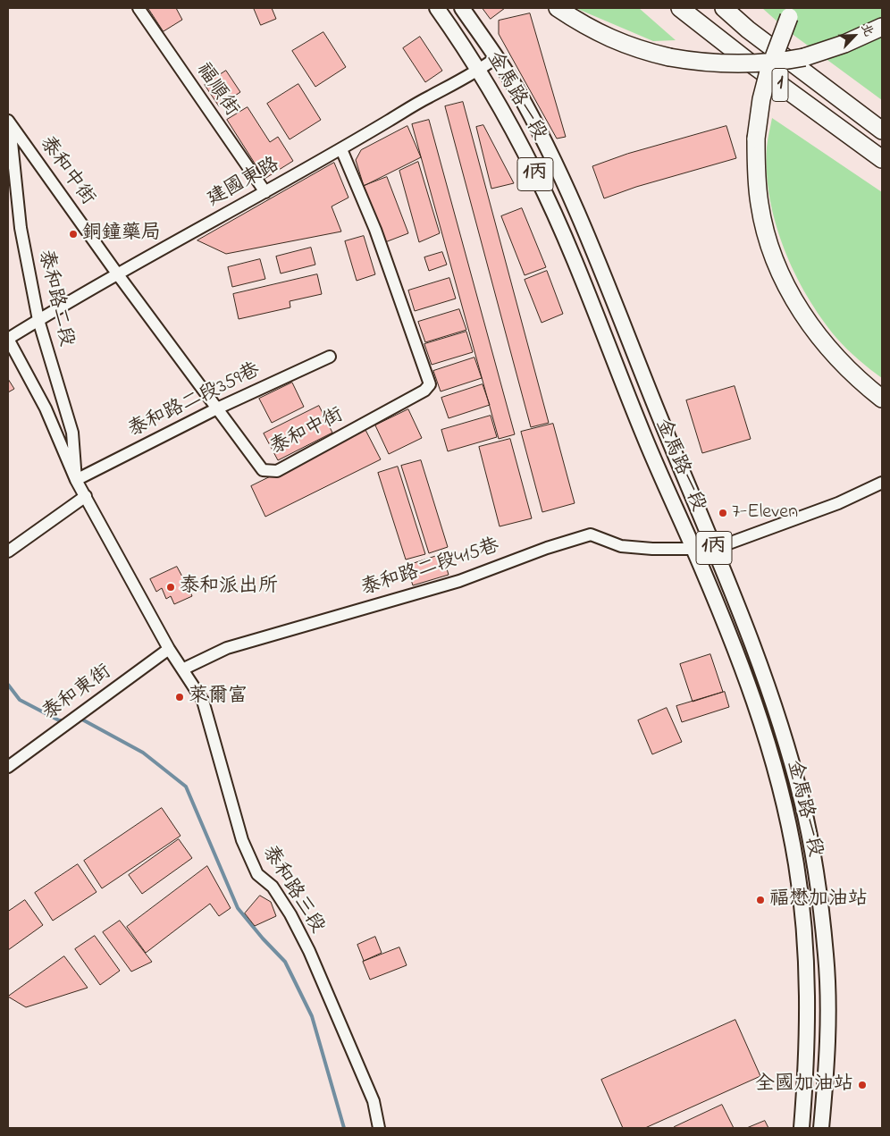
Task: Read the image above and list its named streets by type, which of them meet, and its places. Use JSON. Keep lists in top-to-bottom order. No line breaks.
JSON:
{"streets":{"highway":["1"],"main road":["金馬路一段","1丙"],"street":["福順街","泰和中街","建國東路","泰和路二段","泰和路二段359巷","泰和路二段415巷","泰和東街","泰和路三段"]},"crossings":[["福順街","建國東路"],["金馬路一段","建國東路"],["金馬路一段","泰和路二段415巷"],["泰和中街","建國東路"],["泰和中街","泰和路二段"],["泰和中街","泰和路二段359巷"],["建國東路","泰和路二段"],["泰和路二段","泰和路二段359巷"],["泰和路二段","泰和路二段415巷"],["泰和路二段","泰和東街"],["泰和路二段","泰和路三段"],["泰和路二段415巷","泰和路三段"]],"places":["銅鐘藥局","7-Eleven","泰和派出所","萊爾富","福懋加油站","全國加油站"],"north":"top right"}
